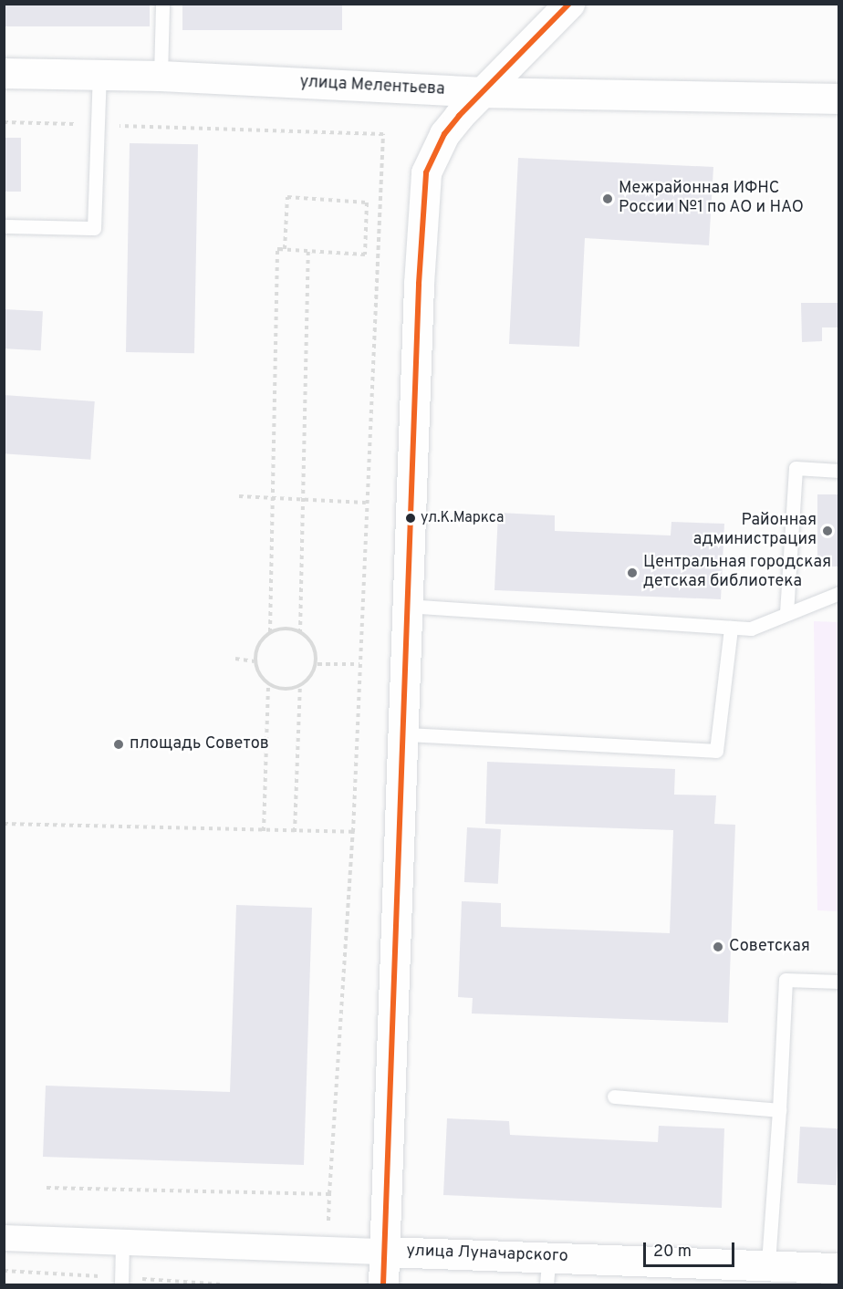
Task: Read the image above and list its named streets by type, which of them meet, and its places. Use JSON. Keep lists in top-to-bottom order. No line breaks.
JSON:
{"streets":{"street":["улица Мелентьева","улица Луначарского"]},"places":["Межрайонная ИФНС России №1 по АО и НАО","ул.К.Маркса","Районная администрация","Центральная городская детская библиотека","площадь Советов","Советская"],"scale_bar":"20 m"}
